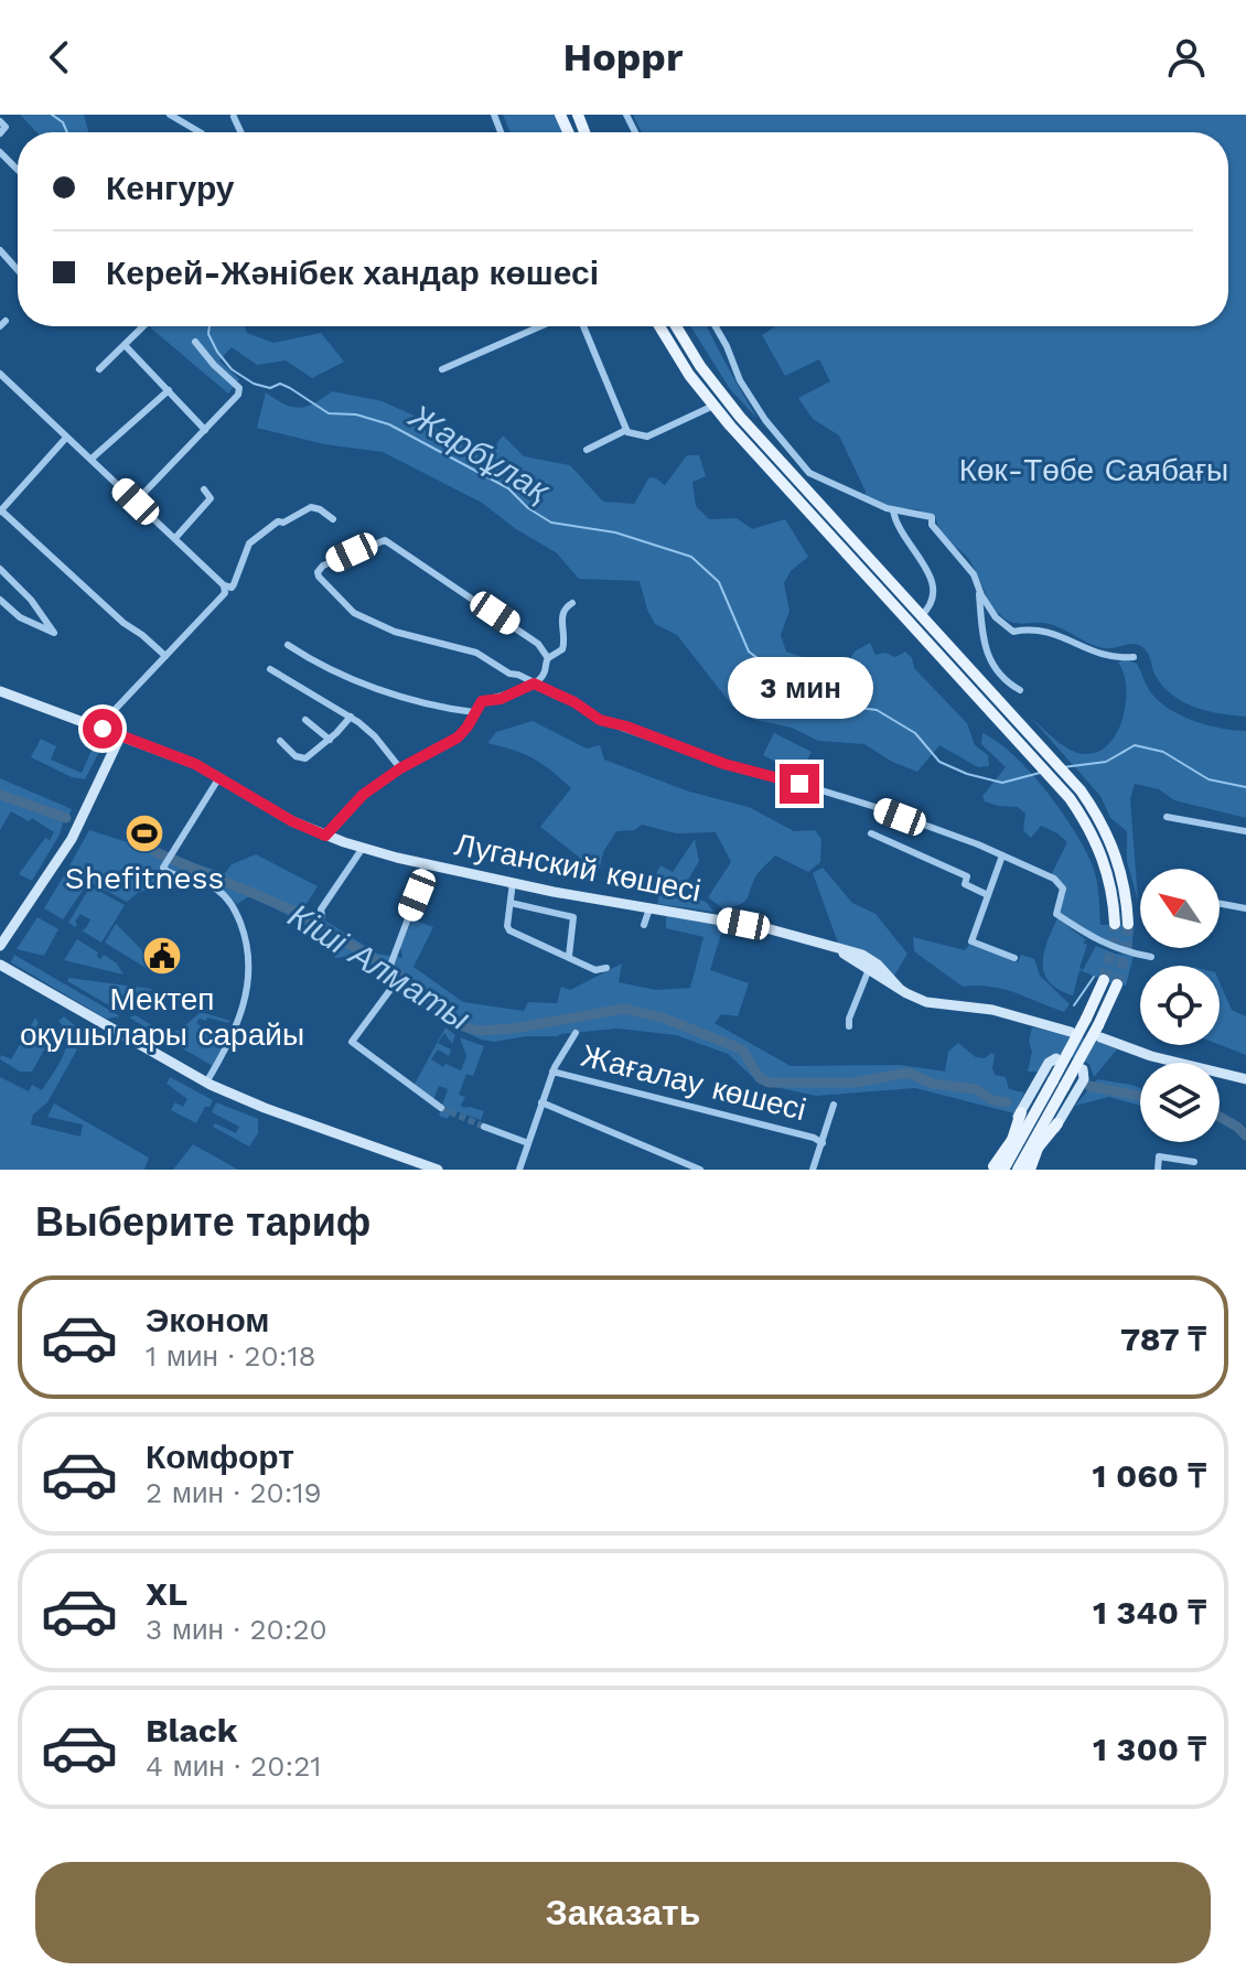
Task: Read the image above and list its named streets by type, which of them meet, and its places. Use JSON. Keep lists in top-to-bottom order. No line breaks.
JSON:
{"streets":{"street":["Луганский көшесі","Жағалау көшесі"]},"water":["Жарбұлақ","Кіші Алматы"],"parks":["Көк-Төбе Саябағы"],"places":{"sports":["Shefitness"],"public building":["Мектеп оқушылары сарайы"]},"north":"top left","page":{"header":"Hoppr","banner":["Кенгуру","Керей-Жәнібек хандар көшесі"],"bubble":"3 мин","heading":"Выберите тариф","list":[{"name":"Эконом","note":"1 мин · 20:18","value":"787 ₸"},{"name":"Комфорт","note":"2 мин · 20:19","value":"1 060 ₸"},{"name":"XL","note":"3 мин · 20:20","value":"1 340 ₸"},{"name":"Black","note":"4 мин · 20:21","value":"1 300 ₸"}],"buttons":"Заказать"}}
